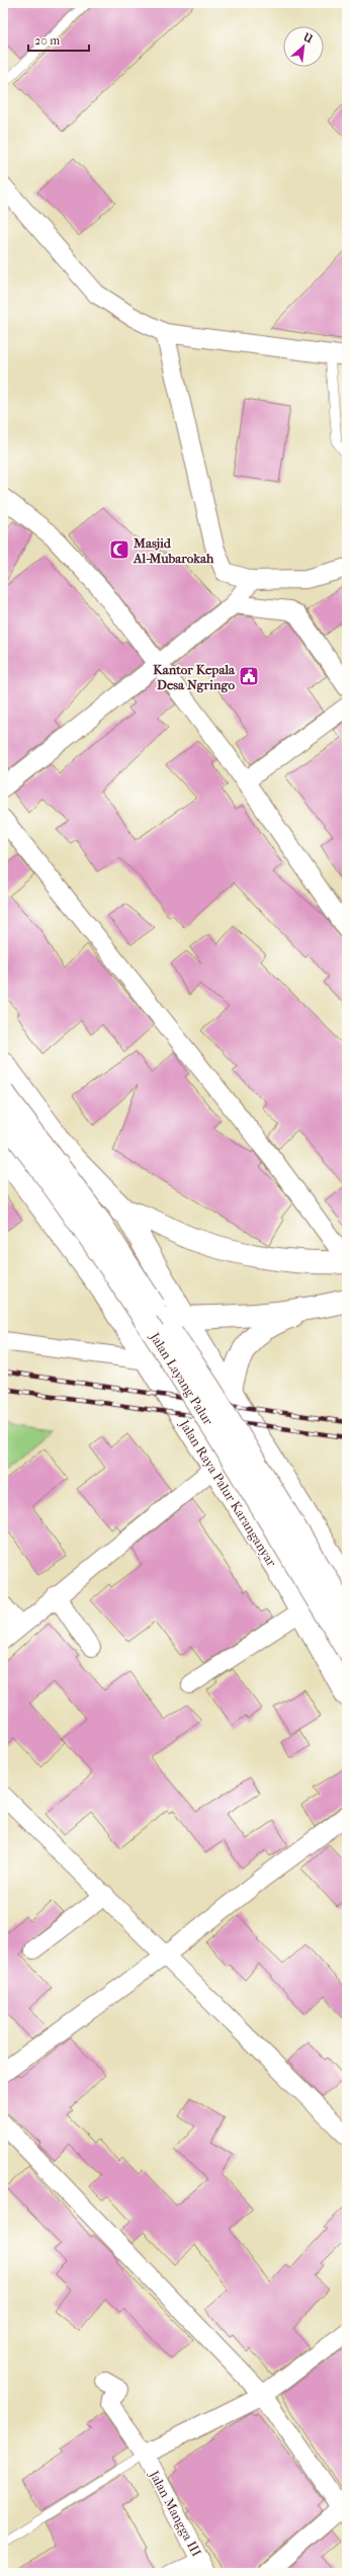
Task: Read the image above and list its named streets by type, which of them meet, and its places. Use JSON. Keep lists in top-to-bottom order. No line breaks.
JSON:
{"streets":{"main road":["Jalan Layang Palur","Jalan Raya Palur Karanganyar"],"street":["Jalan Mangga III"]},"places":{"mosque":["Masjid Al-Mubarokah"],"public building":["Kantor Kepala Desa Ngringo"]},"scale_bar":"20 m","north":"top right"}
